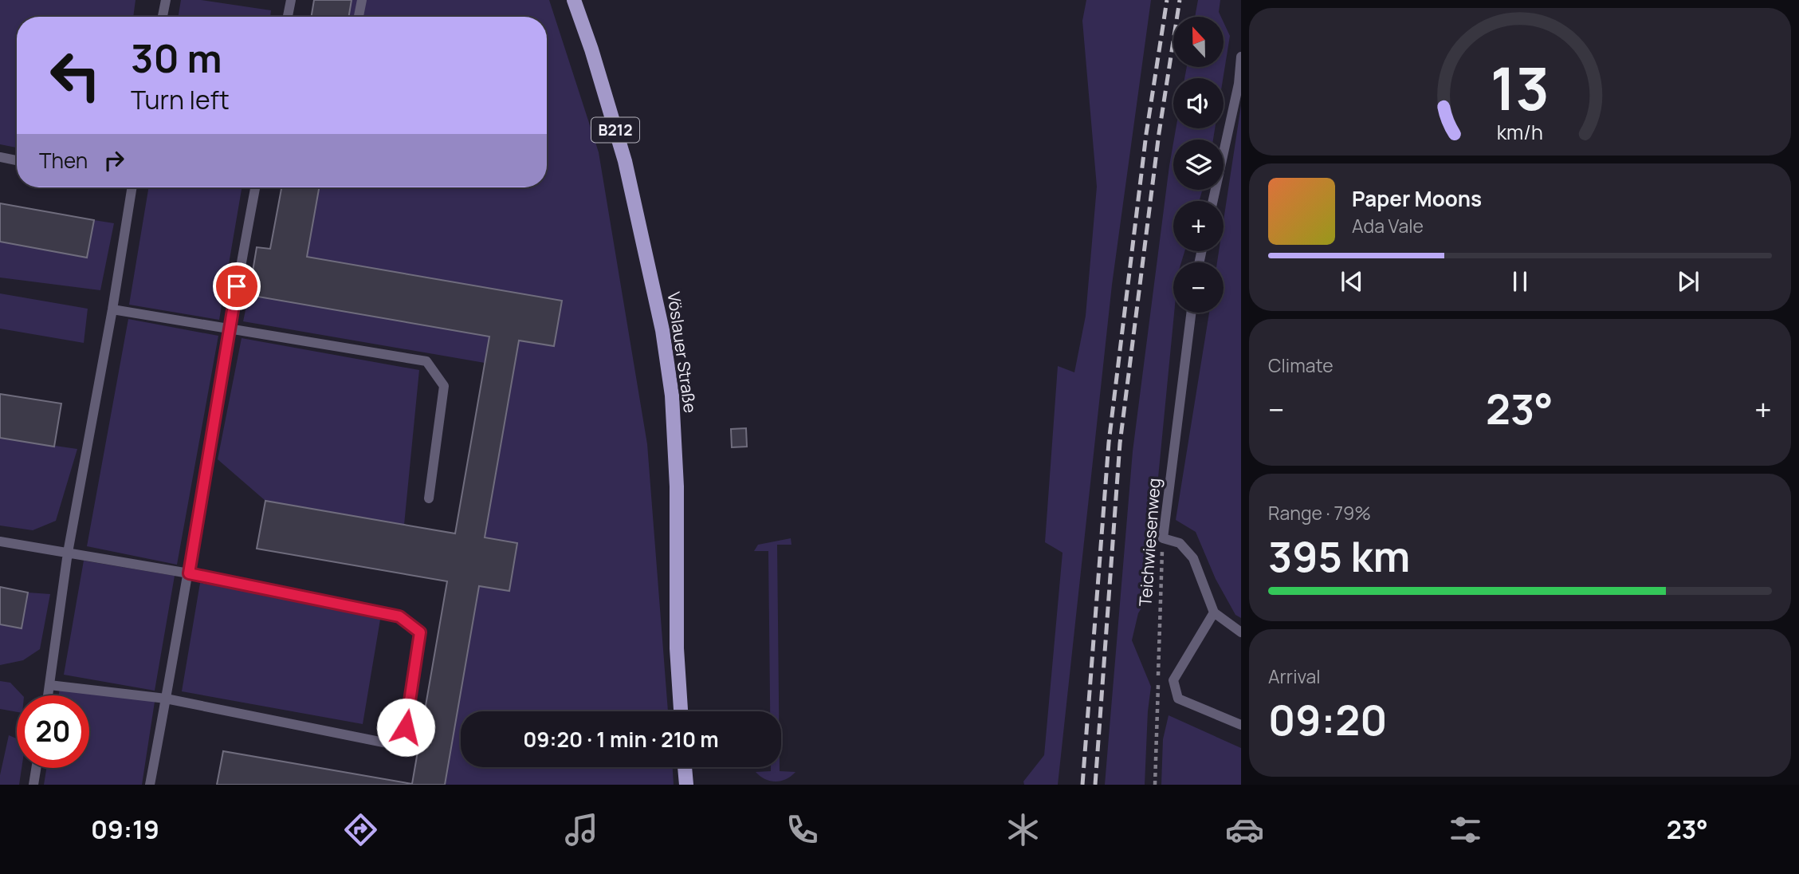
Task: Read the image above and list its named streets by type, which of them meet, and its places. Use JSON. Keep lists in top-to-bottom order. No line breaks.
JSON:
{"streets":{"main road":["B212","Vöslauer Straße"],"lane":["Teichwiesenweg"]},"north":"top","page":{"map_buttons":["+","−"],"turn":["30 m","Turn left"],"then":"Then","song":["Paper Moons","Ada Vale"],"tile":["Climate",["Range · 79%","395 km"],["Arrival","09:20"]],"heat":["−","23°","+"],"limit":"20","trip":"09:20 · 1 min · 210 m","tabs":["09:19","23°"],"gauge":["13","km/h"]}}
